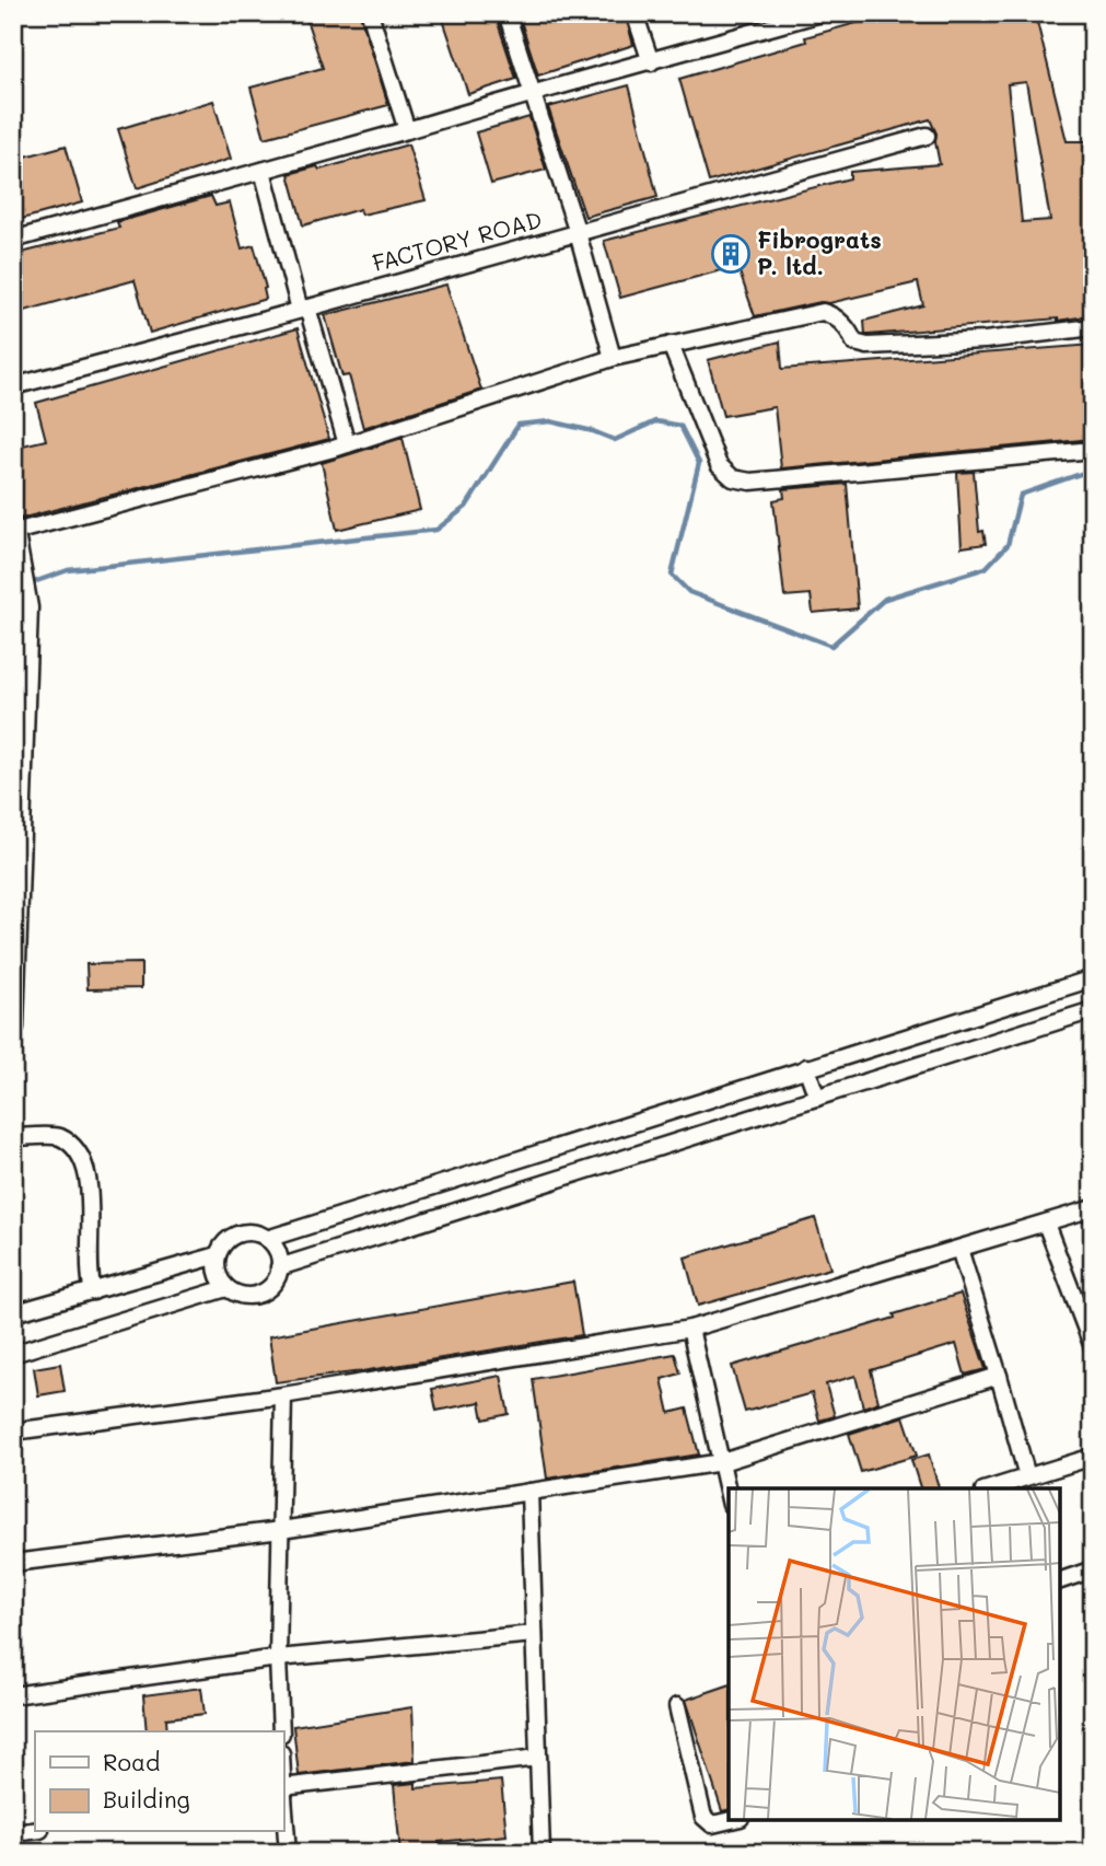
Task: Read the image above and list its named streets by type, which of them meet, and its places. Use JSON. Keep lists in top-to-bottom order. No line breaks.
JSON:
{"streets":{"street":["FACTORY ROAD"]},"places":{"building":["Fibrograts P. ltd."]},"legend":["Road","Building"]}
